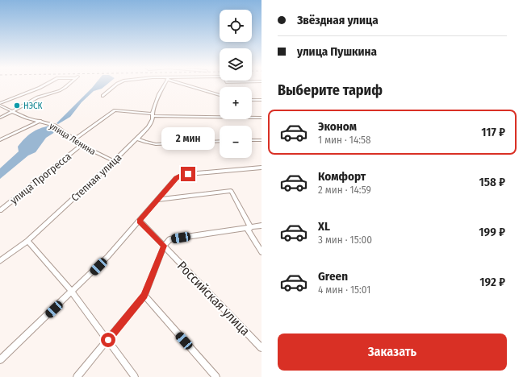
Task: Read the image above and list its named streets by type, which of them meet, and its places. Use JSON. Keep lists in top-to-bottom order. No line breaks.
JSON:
{"streets":{"street":["улица Ленина","Степная улица","улица Прогресса","Российская улица"]},"crossings":[["улица Ленина","Степная улица"],["улица Ленина","улица Прогресса"]],"places":["НЭСК"],"page":{"banner":["Звёздная улица","улица Пушкина"],"map_buttons":["+","−"],"heading":"Выберите тариф","list":[{"name":"Эконом","note":"1 мин · 14:58","value":"117 ₽"},{"name":"Комфорт","note":"2 мин · 14:59","value":"158 ₽"},{"name":"XL","note":"3 мин · 15:00","value":"199 ₽"},{"name":"Green","note":"4 мин · 15:01","value":"192 ₽"}],"bubble":"2 мин","buttons":"Заказать"}}
